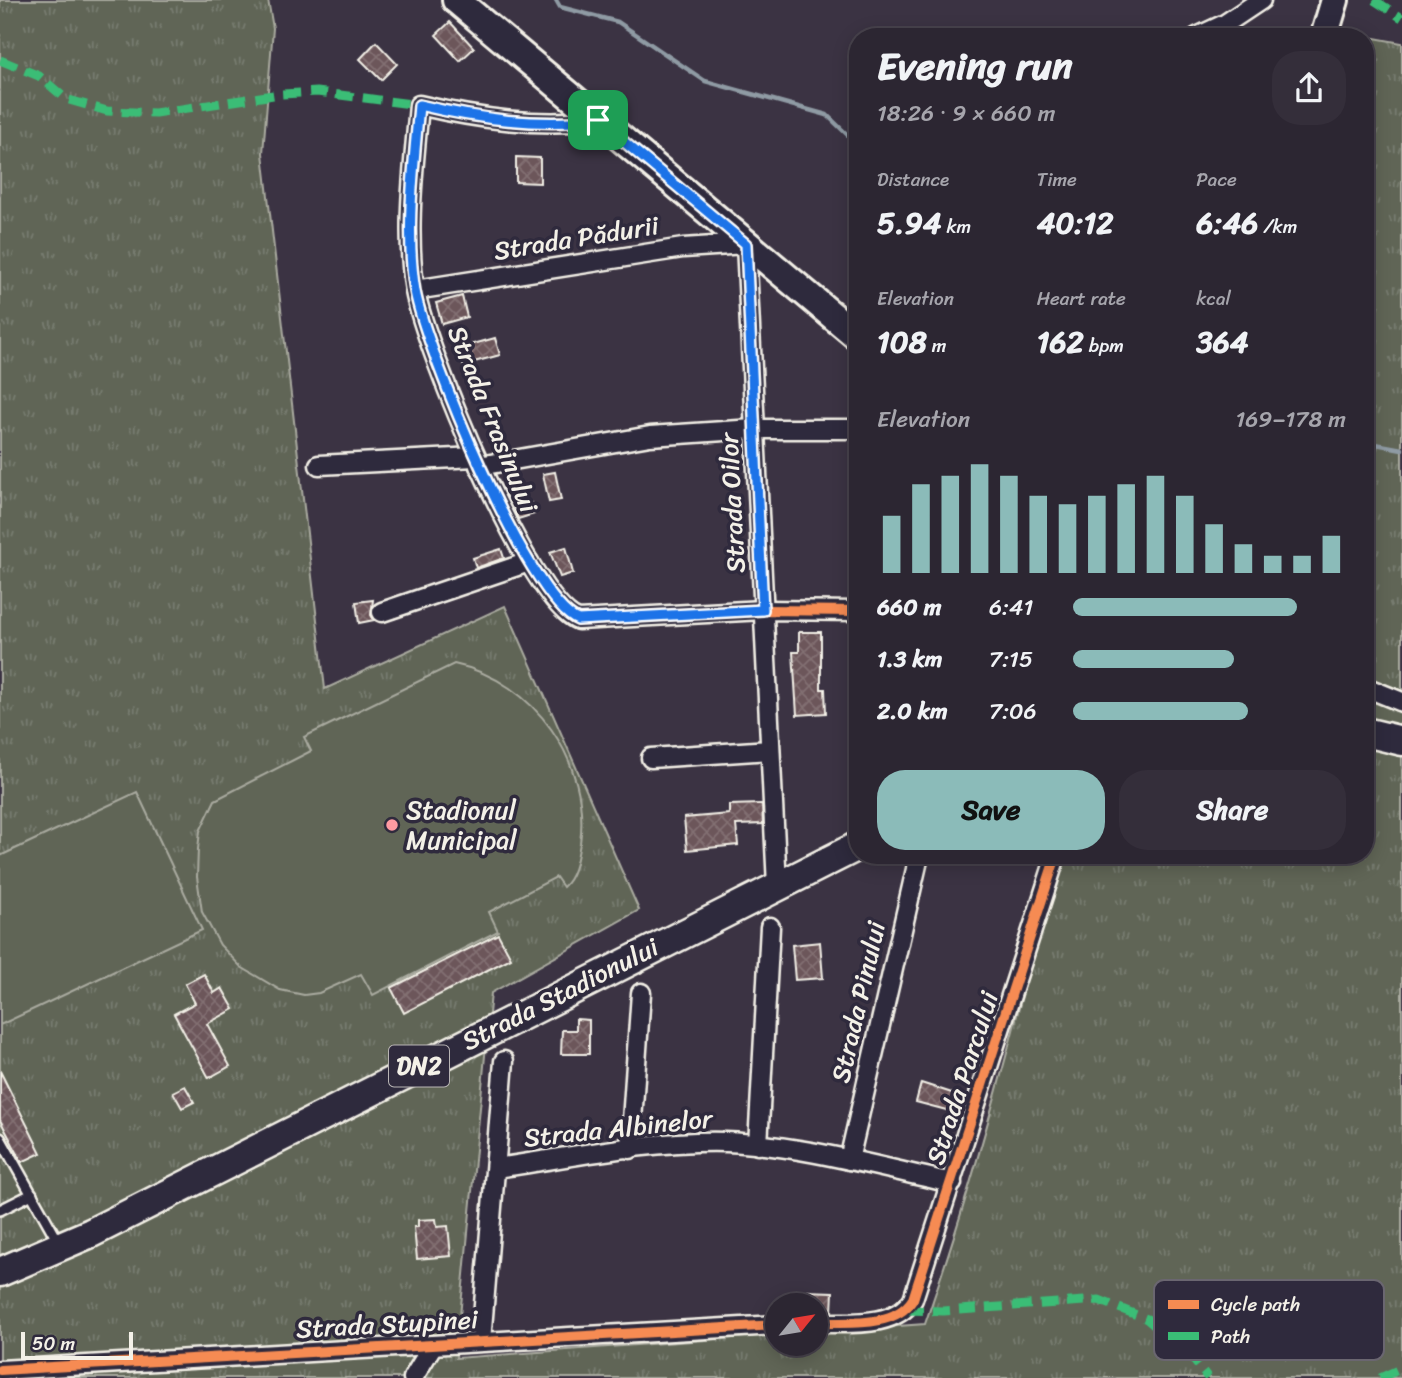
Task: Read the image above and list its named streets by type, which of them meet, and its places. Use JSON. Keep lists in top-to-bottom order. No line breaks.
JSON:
{"streets":{"main road":["Strada Stadionului","DN2"],"street":["Strada Pădurii","Strada Frasinului","Strada Oilor","Strada Pinului","Strada Parcului","Strada Albinelor","Strada Stupinei"]},"crossings":[["Strada Pădurii","Strada Frasinului"],["Strada Pădurii","Strada Oilor"],["Strada Frasinului","Strada Oilor"],["Strada Oilor","Strada Stadionului"],["Strada Pinului","Strada Albinelor"],["Strada Parcului","Strada Albinelor"],["Strada Albinelor","Strada Stupinei"]],"places":["Stadionul Municipal"],"legend":["Cycle path","Path"],"scale_bar":"50 m","north":"top right","page":{"heading":["Evening run","18:26 · 9 × 660 m"],"stats":[["Distance","5.94 km"],["Time","40:12"],["Pace","6:46 /km"],["Elevation","108 m"],["Heart rate","162 bpm"],["kcal","364"]],"chart":["Elevation","169–178 m"],"list":[{"name":"660 m","note":"6:41"},{"name":"1.3 km","note":"7:15"},{"name":"2.0 km","note":"7:06"}],"buttons":["Save","Share"],"scale":"50 m"}}
